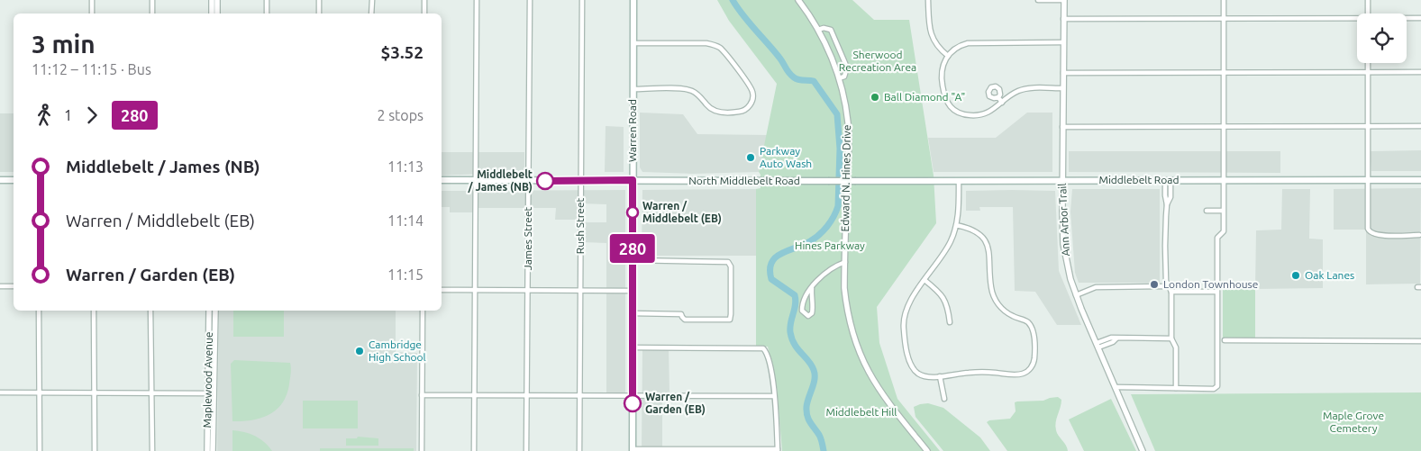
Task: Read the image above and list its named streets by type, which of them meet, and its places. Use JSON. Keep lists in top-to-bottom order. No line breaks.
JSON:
{"streets":{"main road":["Warren Road","Middlebelt Road","North Middlebelt Road"],"street":["Edward N. Hines Drive","Ann Arbor Trail","Rush Street","James Street","Maplewood Avenue"]},"crossings":[["Warren Road","North Middlebelt Road"],["Middlebelt Road","North Middlebelt Road"],["Middlebelt Road","Ann Arbor Trail"]],"parks":["Sherwood Recreation Area","Hines Parkway","Middlebelt Hill","Maple Grove Cemetery"],"places":["Ball Diamond \"A\"","Parkway Auto Wash","Middlebelt / James (NB)","Warren / Middlebelt (EB)","Oak Lanes","London Townhouse","Cambridge High School","Warren / Garden (EB)"],"lines":["bus line 280"],"page":{"on_map":"280","heading":["3 min","11:12 – 11:15 · Bus","$3.52"],"legs":["1","280","2 stops"],"list":[{"name":"Middlebelt / James (NB)","value":"11:13"},{"name":"Warren / Middlebelt (EB)","value":"11:14"},{"name":"Warren / Garden (EB)","value":"11:15"}]}}
